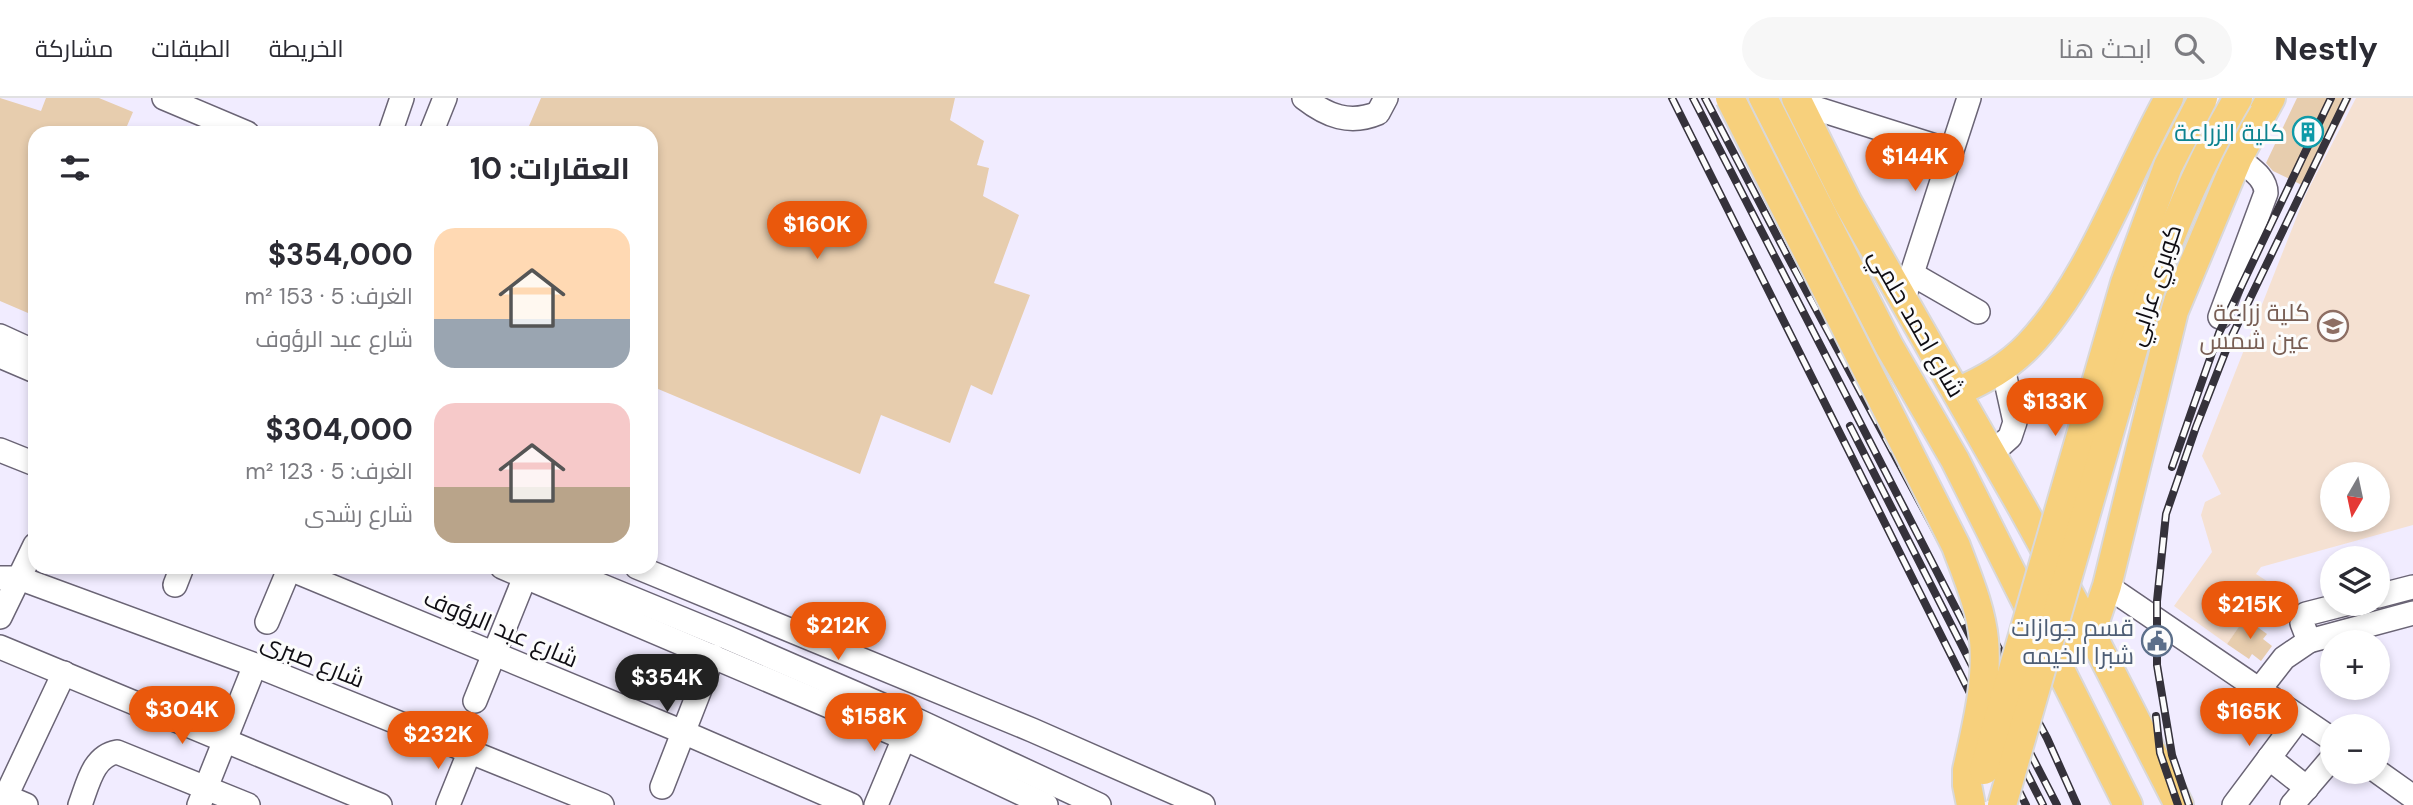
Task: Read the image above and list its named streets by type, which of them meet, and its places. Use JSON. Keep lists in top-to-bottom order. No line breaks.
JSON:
{"streets":{"main road":["كوبري عرابي","شارع احمد حلمي"],"street":["شارع عبد الرؤوف","شارع صبرى"]},"places":{"building":["كلية الزراعة"],"school or university":["كلية زراعة عين شمس"],"public building":["قسم جوازات شبرا الخيمه"]},"north":"bottom","page":{"header":"Nestly","search":"ابحث هنا","nav":["الخريطة","الطبقات","مشاركة"],"heading":"العقارات: 10","price":["$144K","$160K","$133K","$215K","$212K","$354K","$304K","$165K","$158K","$232K"],"list":[{"name":"$354,000","note":"الغرف: 5 · 153 m² · شارع عبد الرؤوف"},{"name":"$304,000","note":"الغرف: 5 · 123 m² · شارع رشدى"}],"map_buttons":["+","−"]}}
